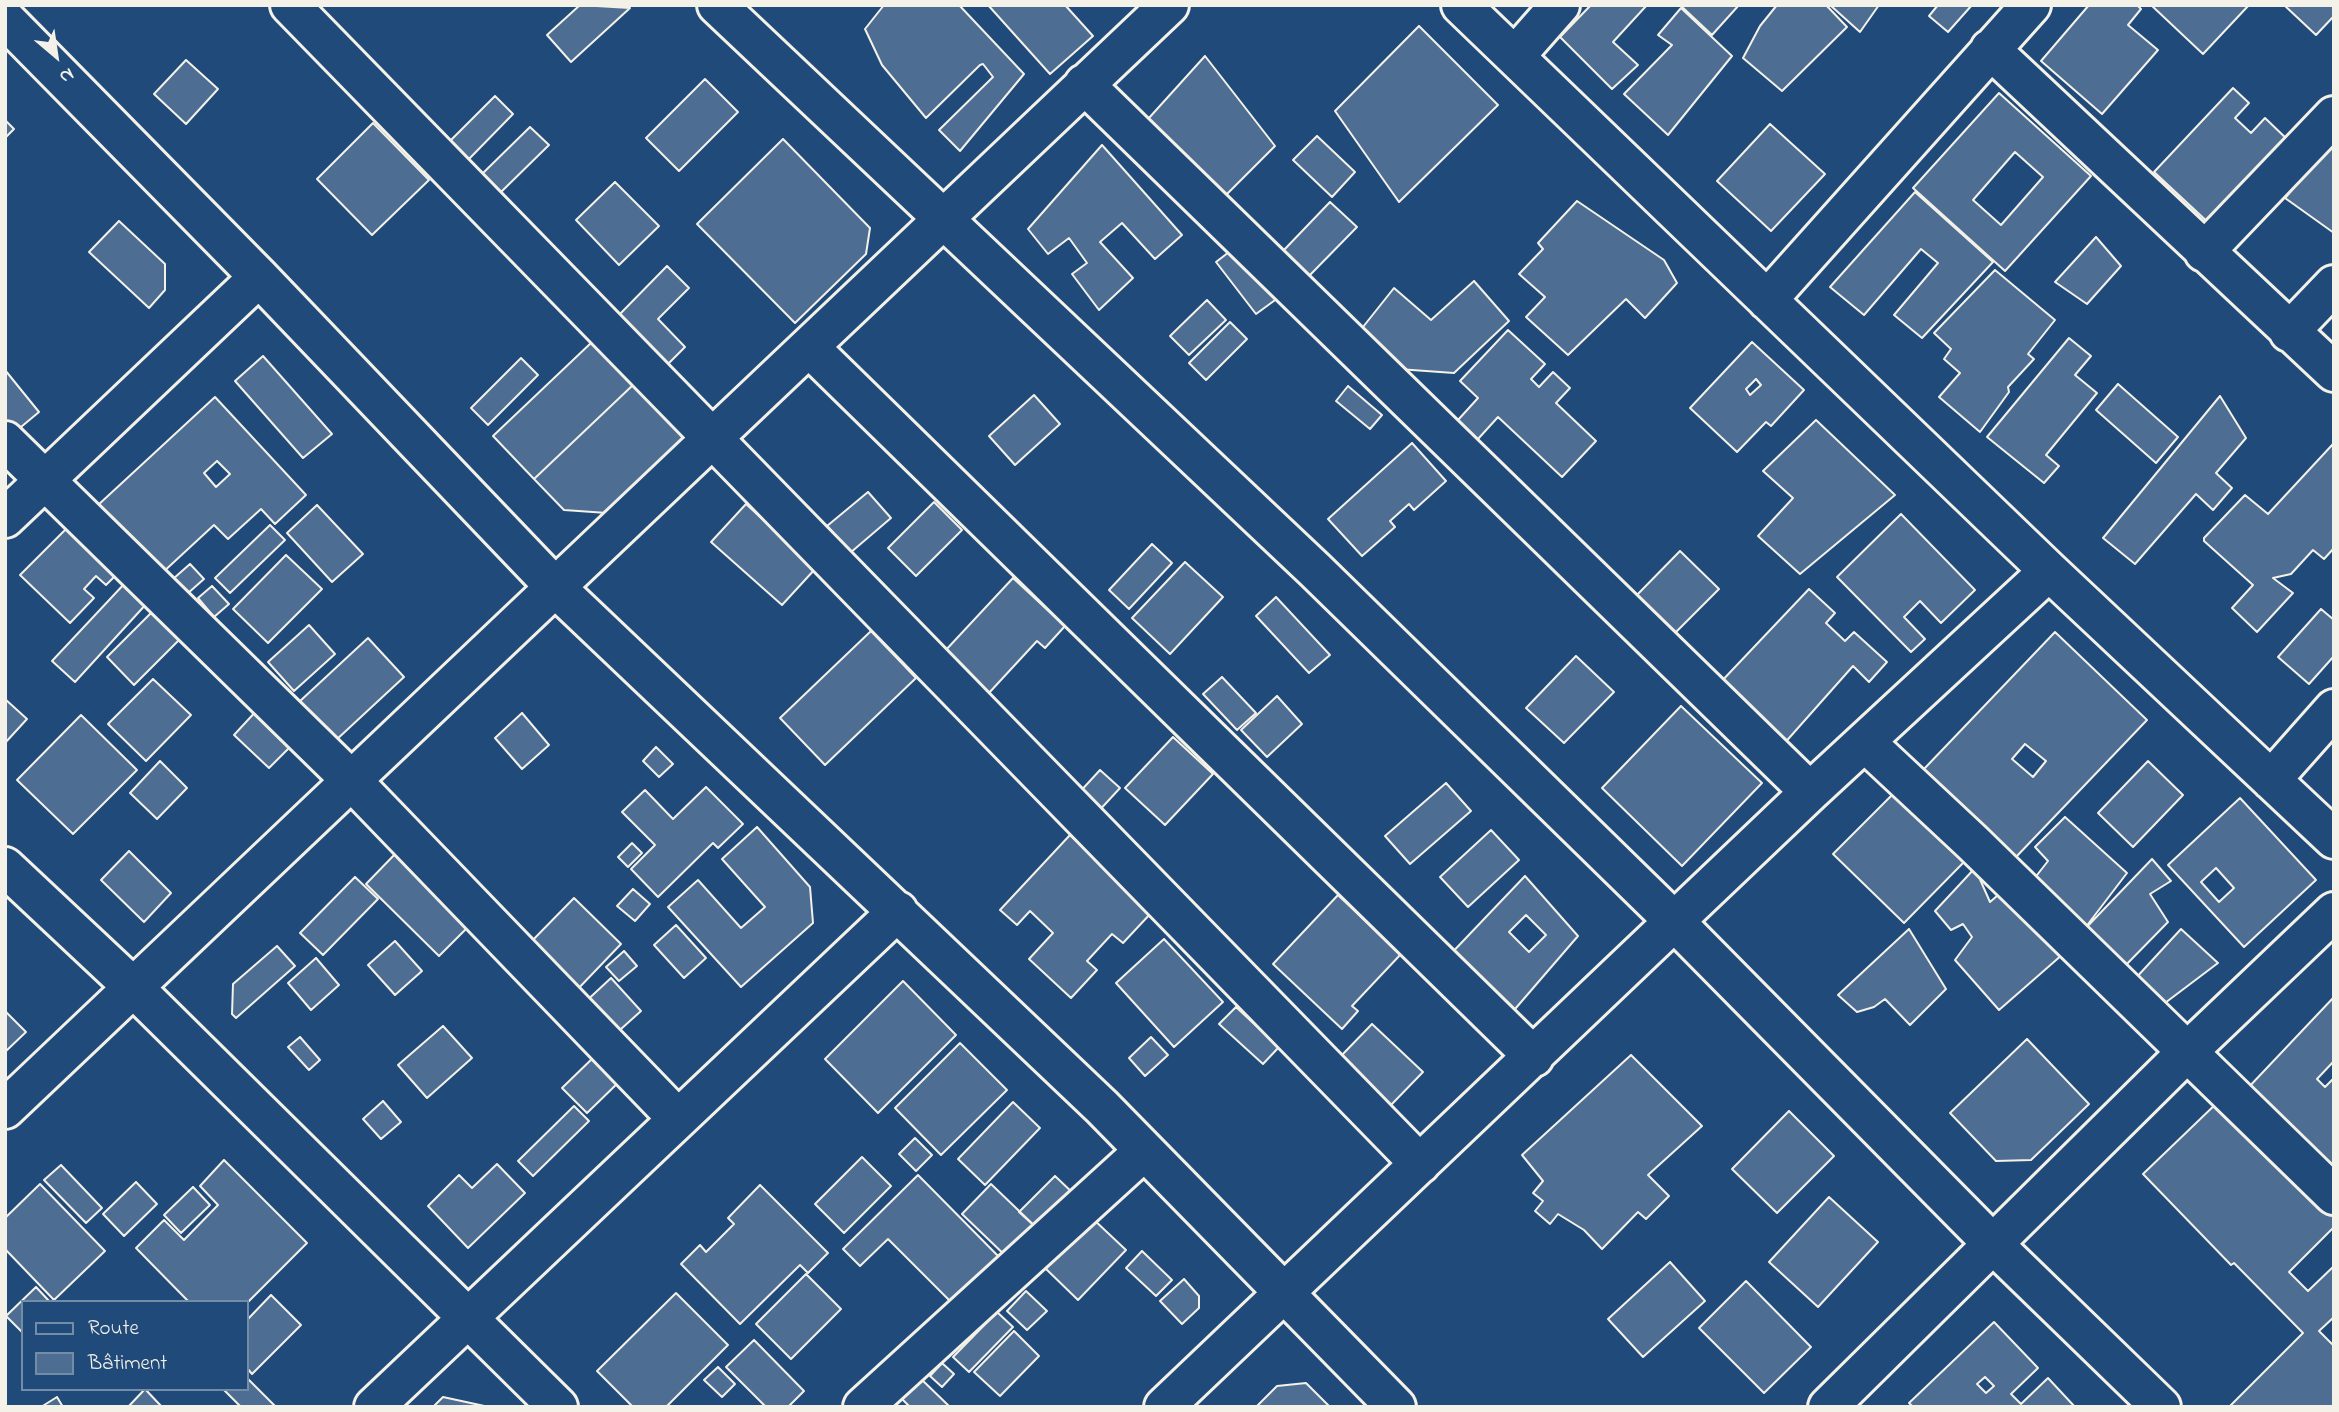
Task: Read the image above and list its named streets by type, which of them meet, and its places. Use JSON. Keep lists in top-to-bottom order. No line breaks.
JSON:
{"legend":["Route","Bâtiment"],"north":"bottom right"}
